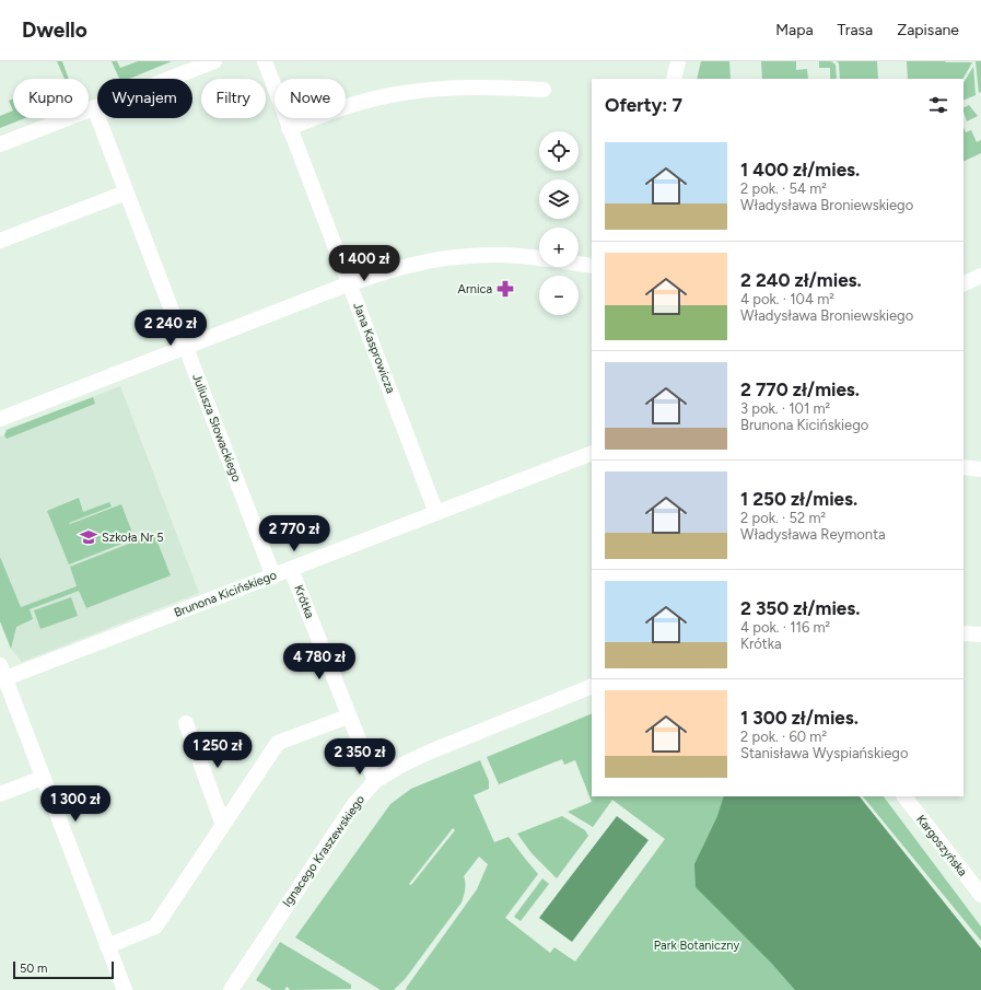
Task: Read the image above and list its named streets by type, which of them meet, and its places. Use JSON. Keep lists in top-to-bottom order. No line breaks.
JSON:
{"streets":{"street":["Jana Kasprowicza","Juliusza Słowackiego","Brunona Kicińskiego","Krótka","Kargoszyńska","Ignacego Kraszewskiego"]},"crossings":[["Jana Kasprowicza","Brunona Kicińskiego"],["Juliusza Słowackiego","Brunona Kicińskiego"],["Brunona Kicińskiego","Krótka"],["Krótka","Ignacego Kraszewskiego"]],"parks":["Park Botaniczny"],"places":{"pharmacy":["Arnica"],"school or university":["Szkoła Nr 5"]},"scale_bar":"50 m","page":{"header":"Dwello","nav":["Mapa","Trasa","Zapisane"],"chip":["Kupno","Wynajem","Filtry","Nowe"],"heading":"Oferty: 7","map_buttons":["+","−"],"list":[{"name":"1 400 zł/mies.","note":"2 pok. · 54 m² · Władysława Broniewskiego"},{"name":"2 240 zł/mies.","note":"4 pok. · 104 m² · Władysława Broniewskiego"},{"name":"2 770 zł/mies.","note":"3 pok. · 101 m² · Brunona Kicińskiego"},{"name":"1 250 zł/mies.","note":"2 pok. · 52 m² · Władysława Reymonta"},{"name":"2 350 zł/mies.","note":"4 pok. · 116 m² · Krótka"},{"name":"1 300 zł/mies.","note":"2 pok. · 60 m² · Stanisława Wyspiańskiego"}],"price":["1 400 zł","2 240 zł","2 770 zł","4 780 zł","1 250 zł","2 350 zł","1 300 zł"],"scale":"50 m"}}
